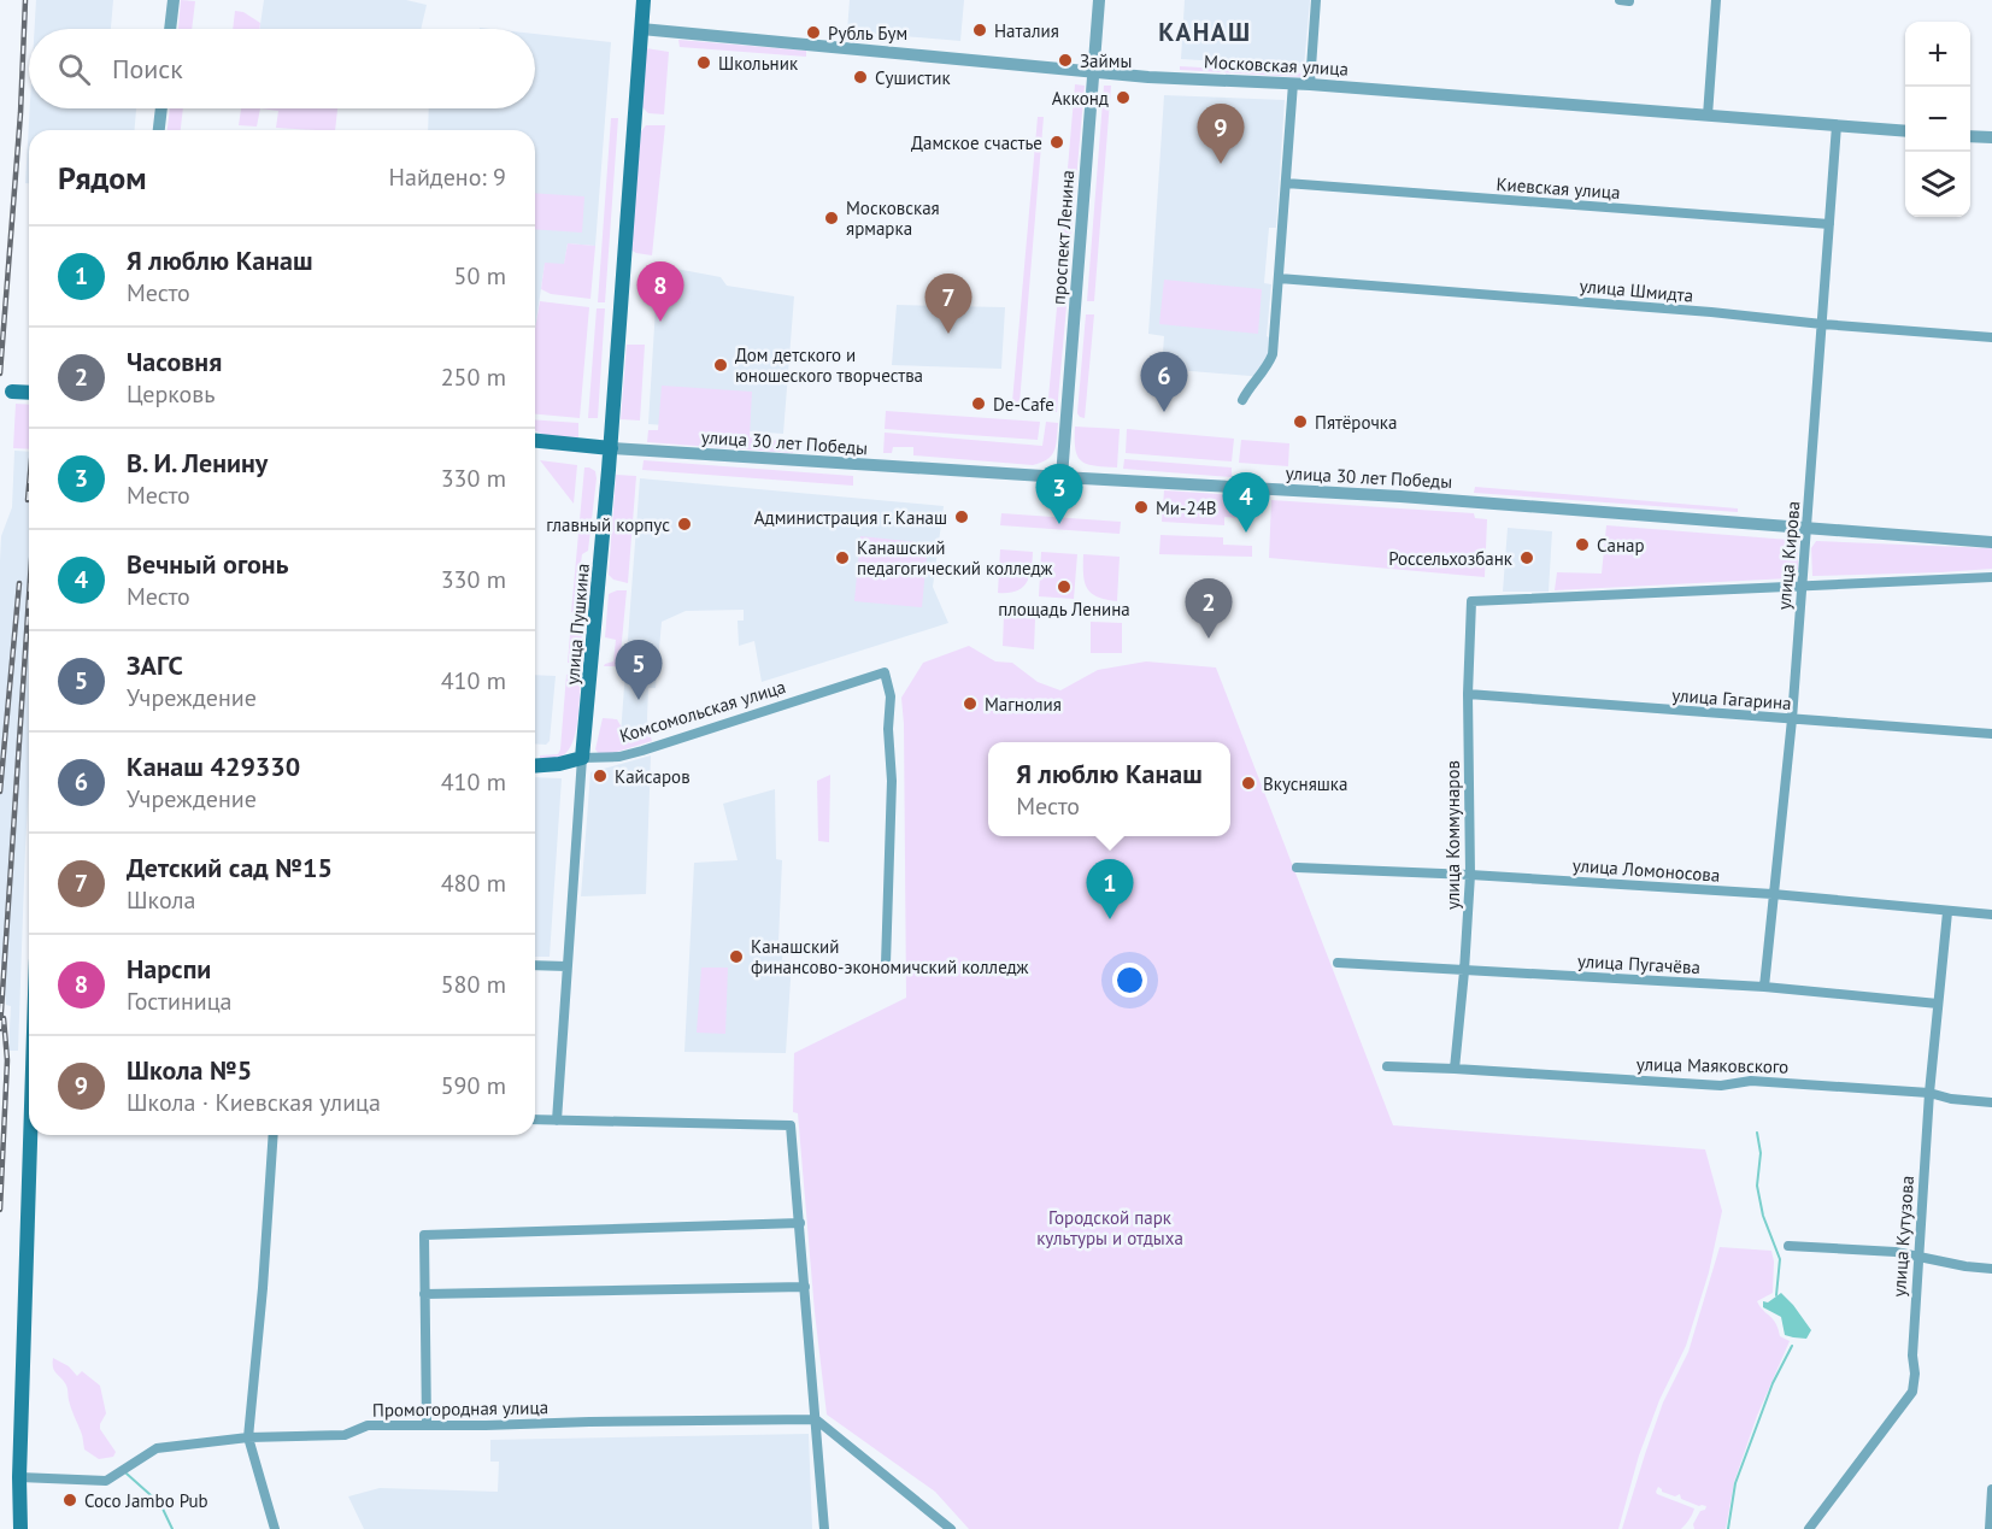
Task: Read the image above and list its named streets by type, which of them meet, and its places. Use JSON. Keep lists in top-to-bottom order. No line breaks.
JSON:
{"streets":{"main road":["улица 30 лет Победы","улица Пушкина","Комсомольская улица"],"street":["Московская улица","Киевская улица","проспект Ленина","улица Шмидта","улица Кирова","улица Гагарина","улица Коммунаров","улица Ломоносова","улица Пугачёва","улица Маяковского","улица Кутузова","Промогородная улица"]},"crossings":[["Московская улица","проспект Ленина"],["Московская улица","улица Кирова"],["Московская улица","улица Пушкина"],["Киевская улица","улица Кирова"],["проспект Ленина","улица 30 лет Победы"],["улица Шмидта","улица Кирова"],["улица 30 лет Победы","улица Кирова"],["улица 30 лет Победы","улица Пушкина"],["улица Кирова","улица Гагарина"],["улица Кирова","улица Коммунаров"],["улица Кирова","улица Ломоносова"],["улица Кирова","улица Пугачёва"],["улица Пушкина","Комсомольская улица"],["улица Гагарина","улица Коммунаров"],["улица Коммунаров","улица Ломоносова"],["улица Коммунаров","улица Пугачёва"],["улица Коммунаров","улица Маяковского"],["улица Ломоносова","улица Кутузова"],["улица Пугачёва","улица Кутузова"],["улица Маяковского","улица Кутузова"]],"districts":["КАНАШ"],"parks":["Городской парк культуры и отдыха"],"places":["Наталия","Рубль Бум","Займы","Школьник","Сушистик","Акконд","Дамское счастье","Московская ярмарка","Дом детского и юношеского творчества","De-Cafe","Пятёрочка","Ми-24В","Администрация г. Канаш","главный корпус","Санар","Канашский педагогический колледж","Россельхозбанк","площадь Ленина","Магнолия","Кайсаров","Вкусняшка","Канашский финансово-экономичский колледж","Coco Jambo Pub"],"page":{"map_buttons":["+","−"],"search":"Поиск","pins":["9","8","7","6","3","4","2","5","1"],"heading":["Рядом","Найдено: 9"],"list":[{"mark":"1","name":"Я люблю Канаш","note":"Место","value":"50 m"},{"mark":"2","name":"Часовня","note":"Церковь","value":"250 m"},{"mark":"3","name":"В. И. Ленину","note":"Место","value":"330 m"},{"mark":"4","name":"Вечный огонь","note":"Место","value":"330 m"},{"mark":"5","name":"ЗАГС","note":"Учреждение","value":"410 m"},{"mark":"6","name":"Канаш 429330","note":"Учреждение","value":"410 m"},{"mark":"7","name":"Детский сад №15","note":"Школа","value":"480 m"},{"mark":"8","name":"Нарспи","note":"Гостиница","value":"580 m"},{"mark":"9","name":"Школа №5","note":"Школа · Киевская улица","value":"590 m"}],"popup":["Я люблю Канаш","Место"]}}
